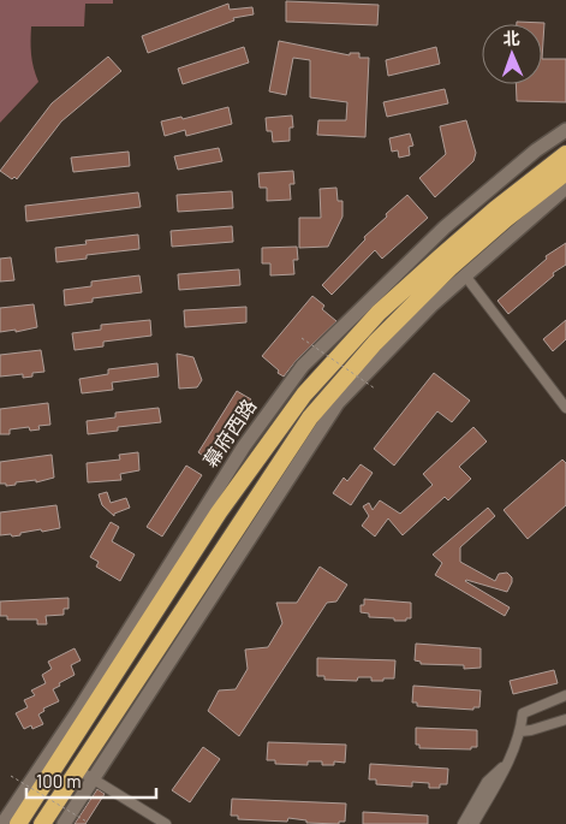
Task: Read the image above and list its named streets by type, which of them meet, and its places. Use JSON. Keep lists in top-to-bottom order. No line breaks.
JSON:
{"streets":{"highway":["幕府西路"]},"scale_bar":"100 m","north":"top"}
